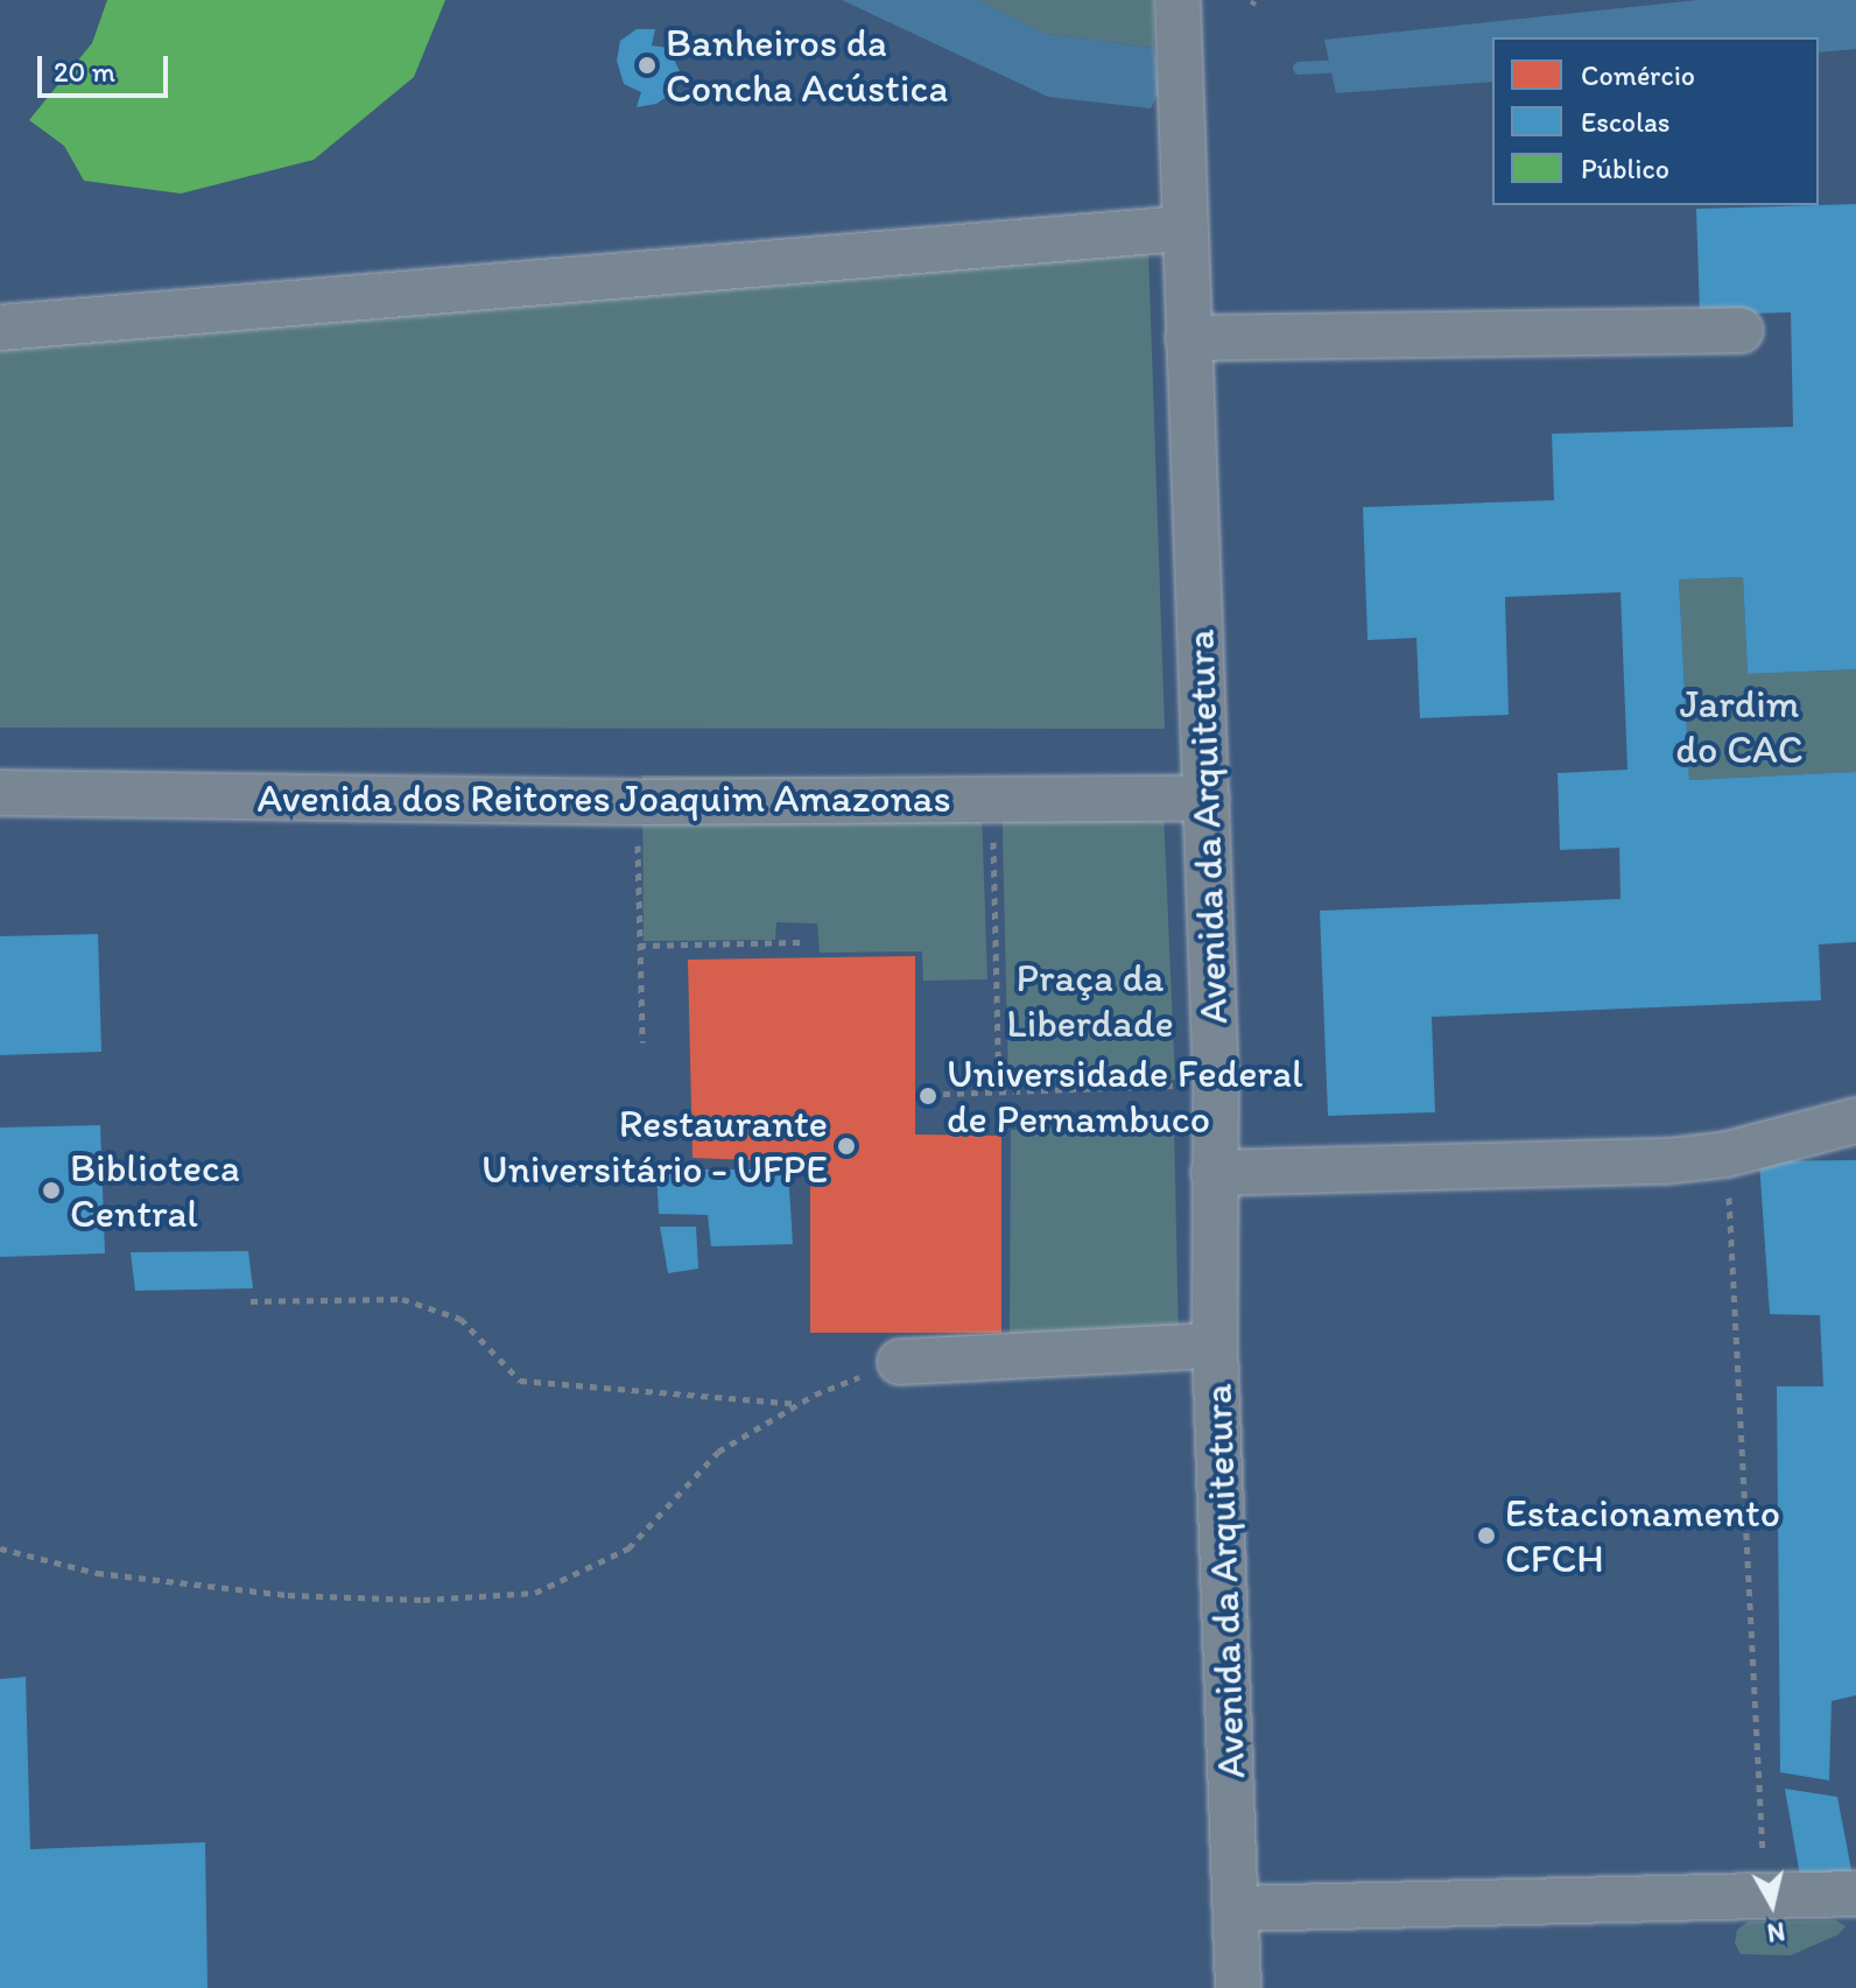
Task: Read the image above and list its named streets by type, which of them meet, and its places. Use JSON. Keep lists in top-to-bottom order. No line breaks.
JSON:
{"streets":{"street":["Avenida dos Reitores Joaquim Amazonas","Avenida da Arquitetura"]},"crossings":[["Avenida dos Reitores Joaquim Amazonas","Avenida da Arquitetura"]],"parks":["Jardim do CAC","Praça da Liberdade"],"places":["Banheiros da Concha Acústica","Universidade Federal de Pernambuco","Restaurante Universitário - UFPE","Biblioteca Central","Estacionamento CFCH"],"legend":["Comércio","Escolas","Público"],"scale_bar":"20 m","north":"bottom"}
